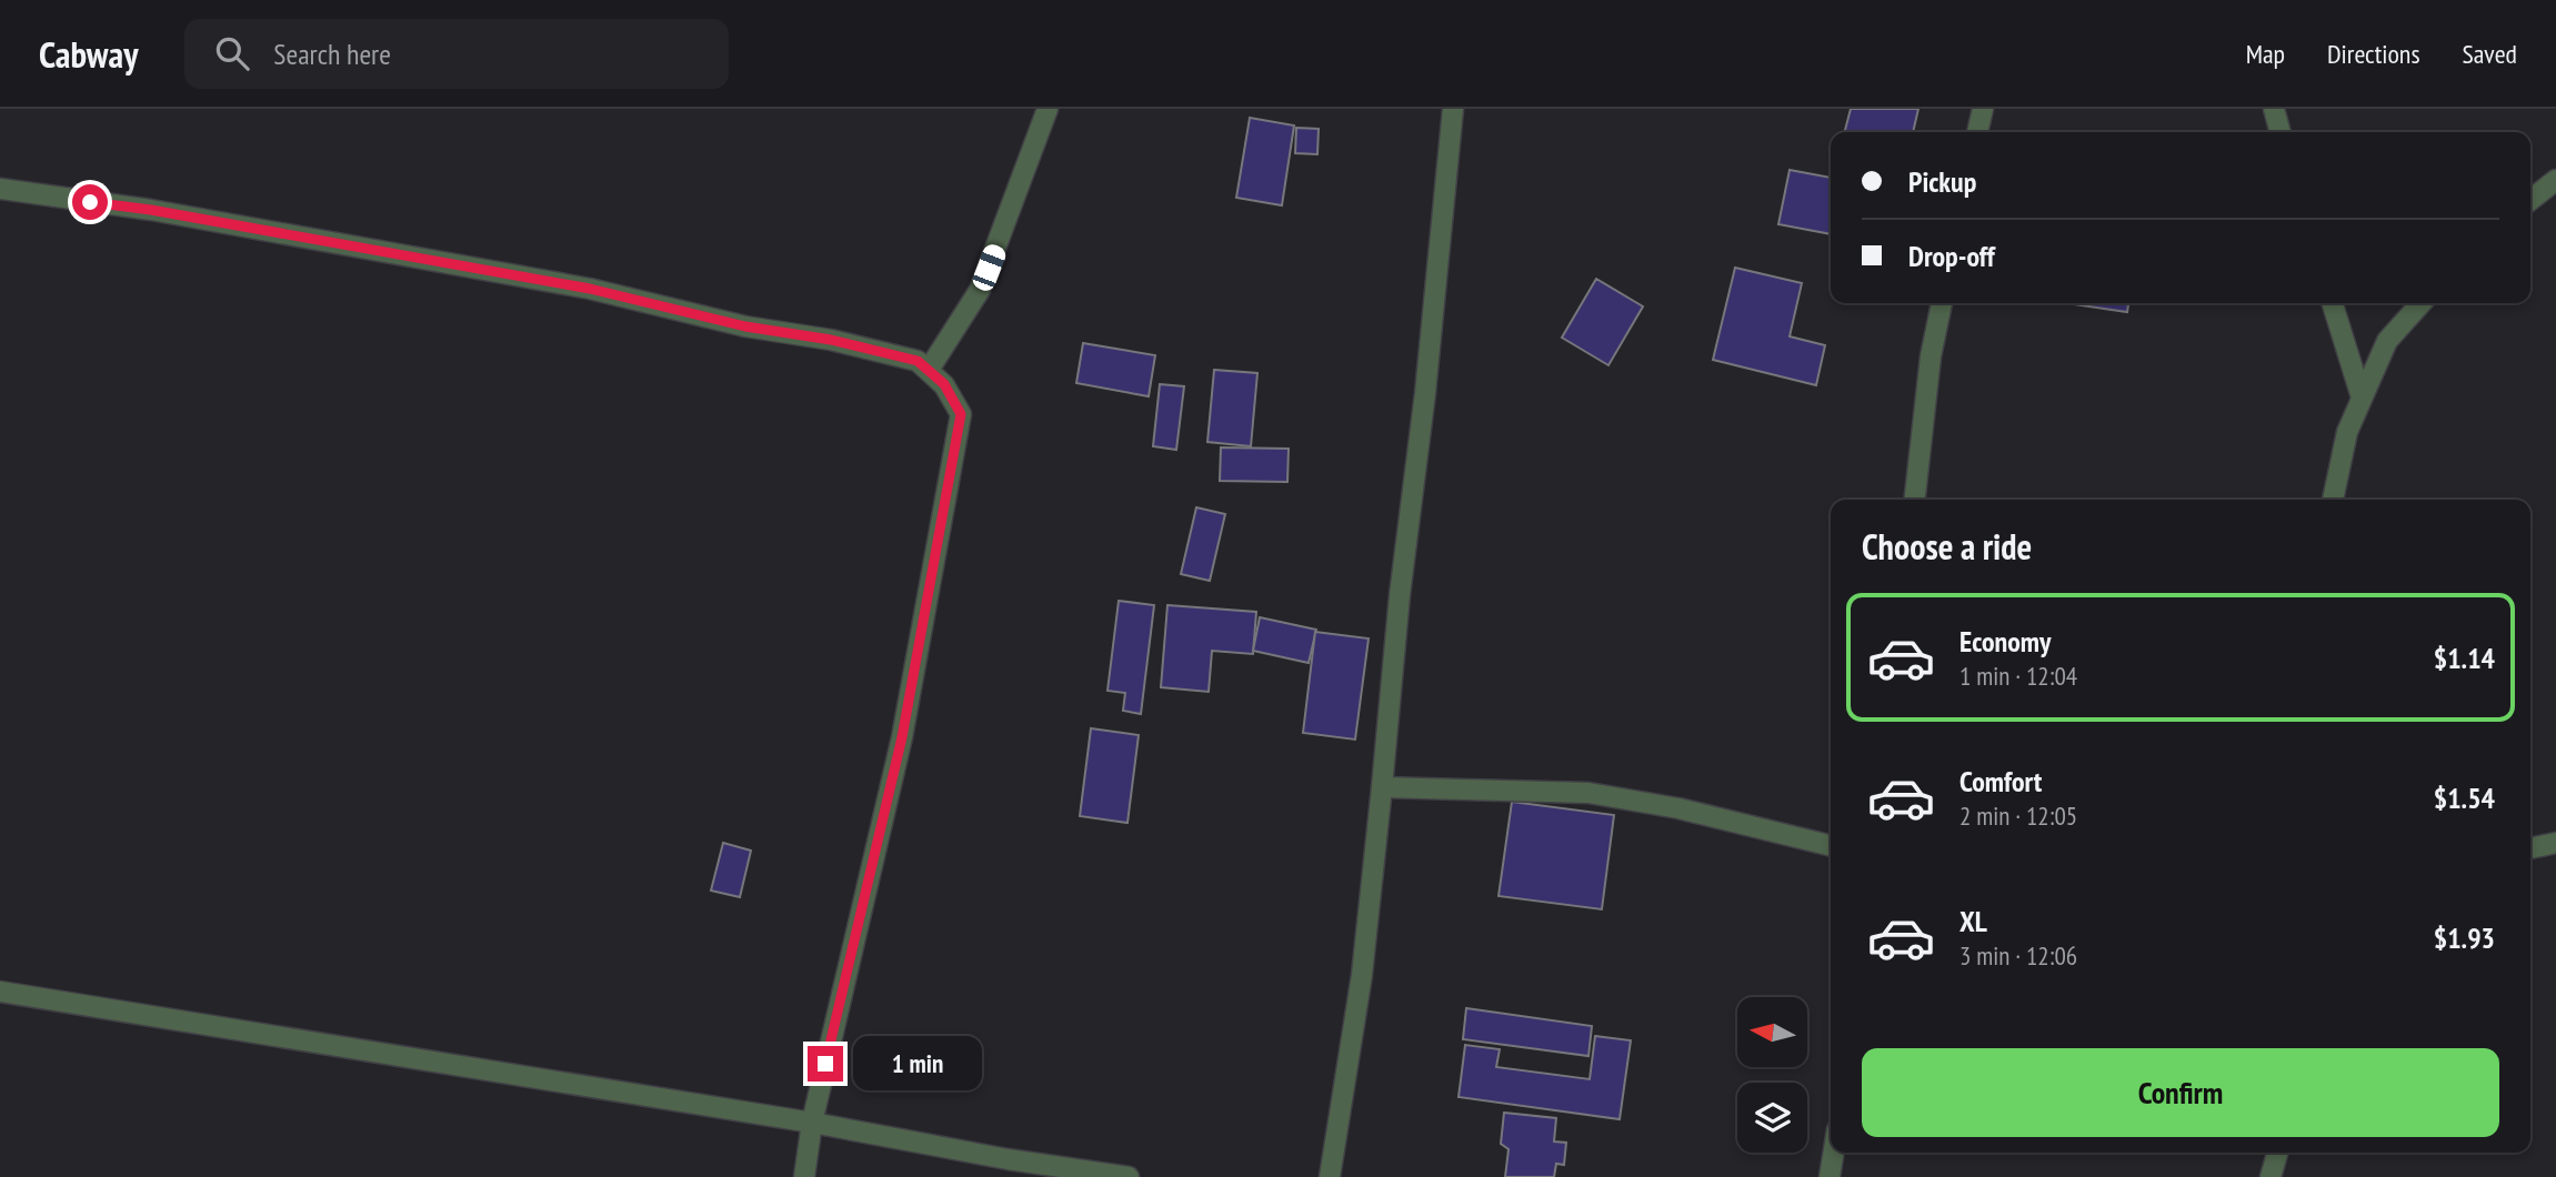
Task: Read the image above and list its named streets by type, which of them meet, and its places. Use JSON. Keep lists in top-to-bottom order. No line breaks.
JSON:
{"north":"left","page":{"header":"Cabway","search":"Search here","nav":["Map","Directions","Saved"],"banner":["Pickup","Drop-off"],"heading":"Choose a ride","list":[{"name":"Economy","note":"1 min · 12:04","value":"$1.14"},{"name":"Comfort","note":"2 min · 12:05","value":"$1.54"},{"name":"XL","note":"3 min · 12:06","value":"$1.93"}],"buttons":"Confirm","bubble":"1 min"}}
